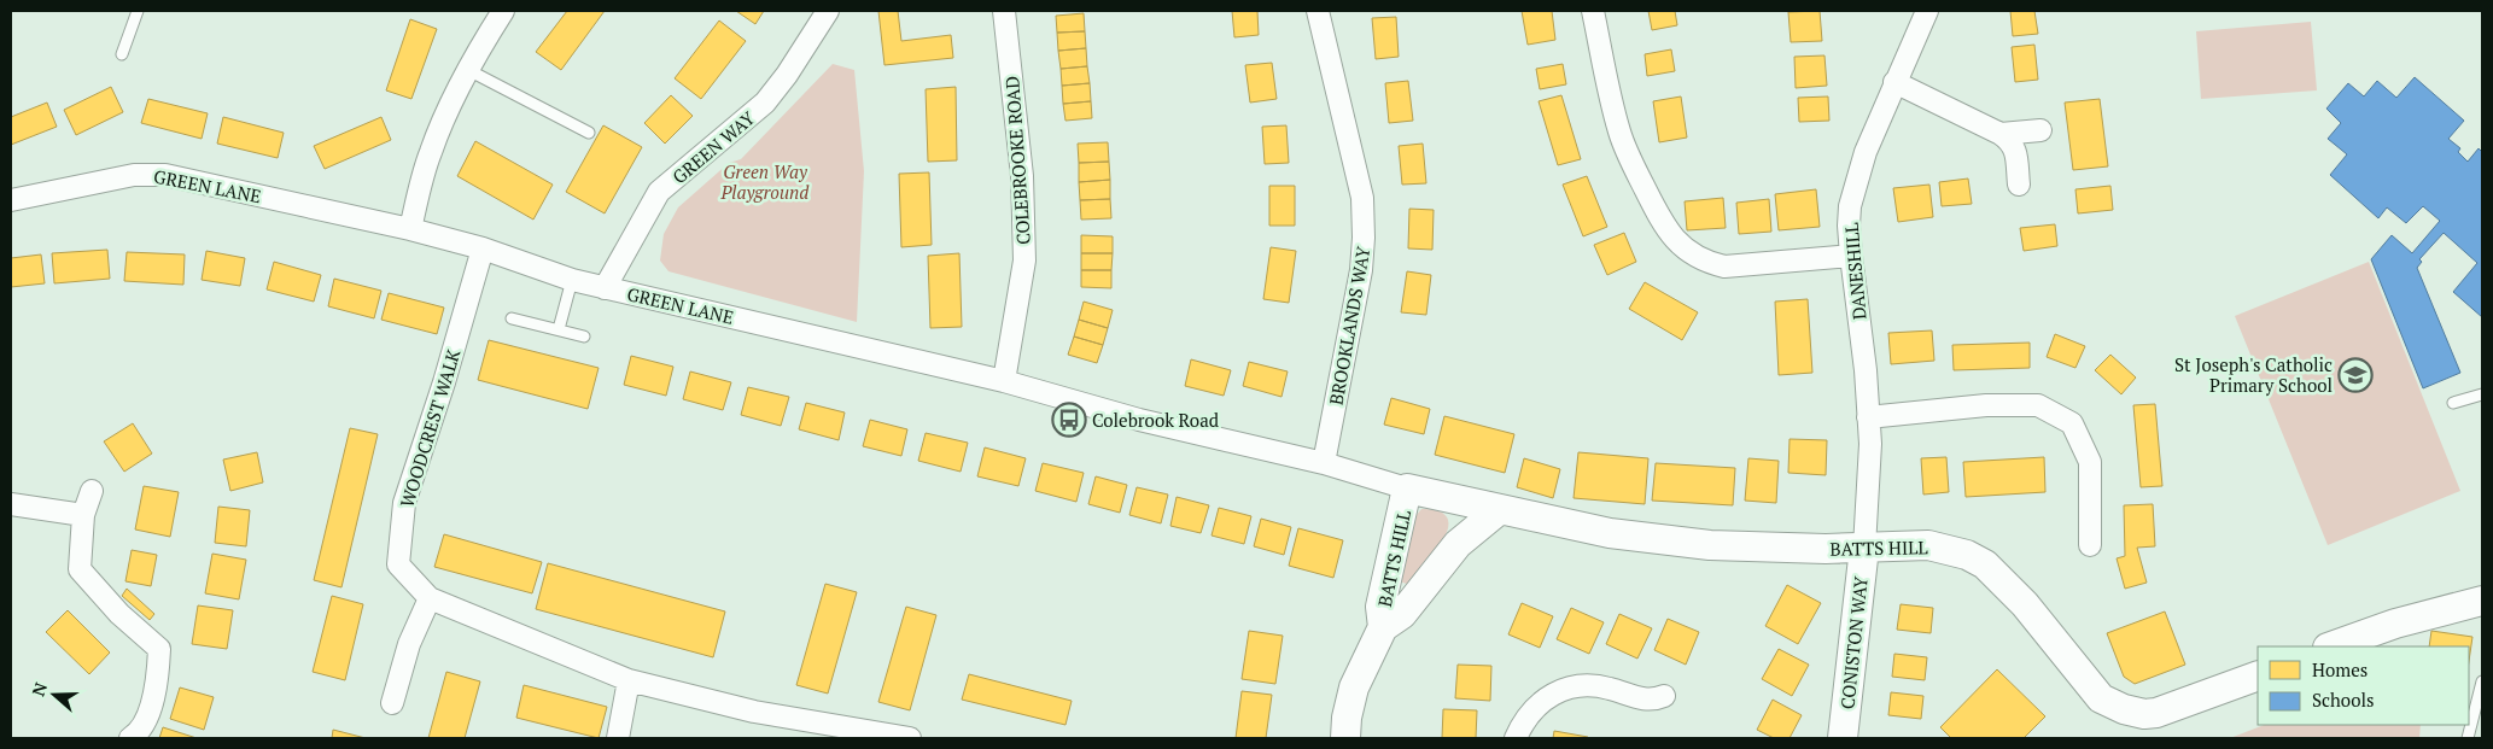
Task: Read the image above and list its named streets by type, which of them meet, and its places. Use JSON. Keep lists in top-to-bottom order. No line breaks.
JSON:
{"streets":{"street":["GREEN WAY","COLEBROOKE ROAD","GREEN LANE","DANESHILL","BROOKLANDS WAY","WOODCREST WALK","BATTS HILL","CONISTON WAY"]},"crossings":[["GREEN WAY","GREEN LANE"],["COLEBROOKE ROAD","GREEN LANE"],["GREEN LANE","BROOKLANDS WAY"],["GREEN LANE","WOODCREST WALK"],["GREEN LANE","BATTS HILL"],["DANESHILL","BATTS HILL"],["DANESHILL","CONISTON WAY"],["BATTS HILL","CONISTON WAY"]],"parks":["Green Way Playground"],"places":{"school or university":["St Joseph's Catholic Primary School"],"bus stop":["Colebrook Road"]},"legend":["Homes","Schools"],"north":"left"}
